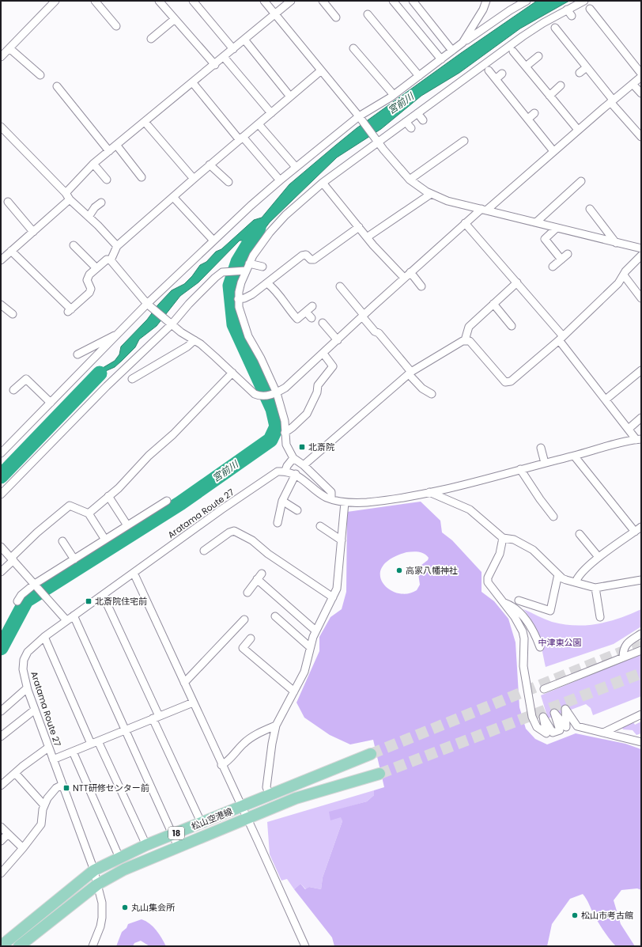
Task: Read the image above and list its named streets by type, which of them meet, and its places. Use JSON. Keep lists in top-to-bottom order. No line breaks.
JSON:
{"streets":{"main road":["松山空港線","18"],"street":["Aratama Route 27"]},"crossings":[["Aratama Route 27","松山空港線"]],"water":["宮前川"],"parks":["中津東公園"],"places":{"transit":["北斎院","北斎院住宅前","NTT研修センター前"],"other":["高家八幡神社","丸山集会所","松山市考古館"]}}
